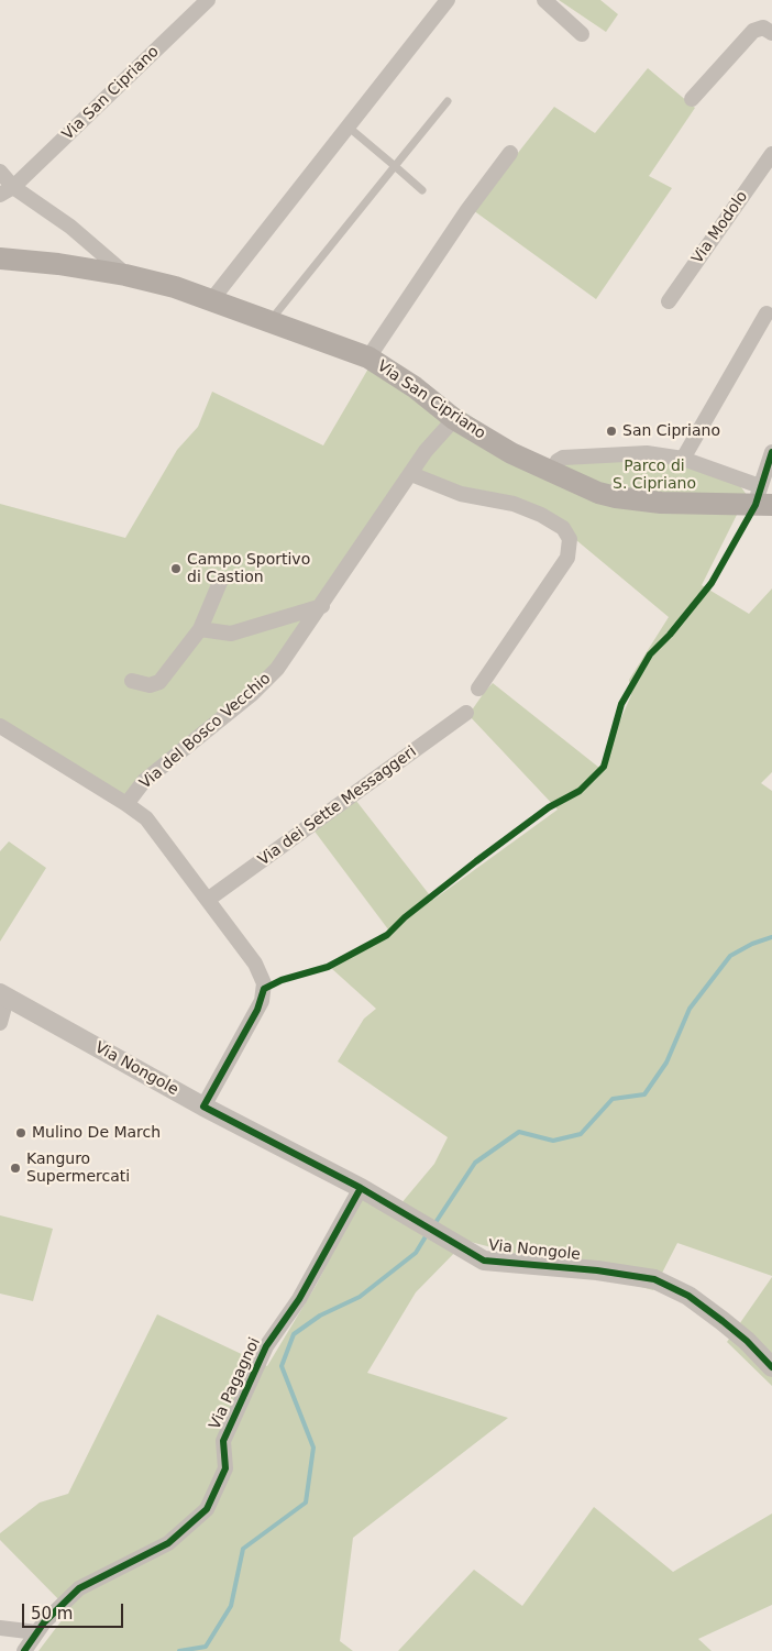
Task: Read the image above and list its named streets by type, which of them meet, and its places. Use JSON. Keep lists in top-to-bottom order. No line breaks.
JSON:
{"streets":{"main road":["Via San Cipriano"],"street":["Via Modolo","Via del Bosco Vecchio","Via dei Sette Messaggeri","Via Nongole","Via Pagagnoi"]},"crossings":[["Via San Cipriano","Via del Bosco Vecchio"],["Via Nongole","Via Pagagnoi"]],"parks":["Parco di S. Cipriano"],"places":["San Cipriano","Campo Sportivo di Castion","Mulino De March","Kanguro Supermercati"],"scale_bar":"50 m"}
